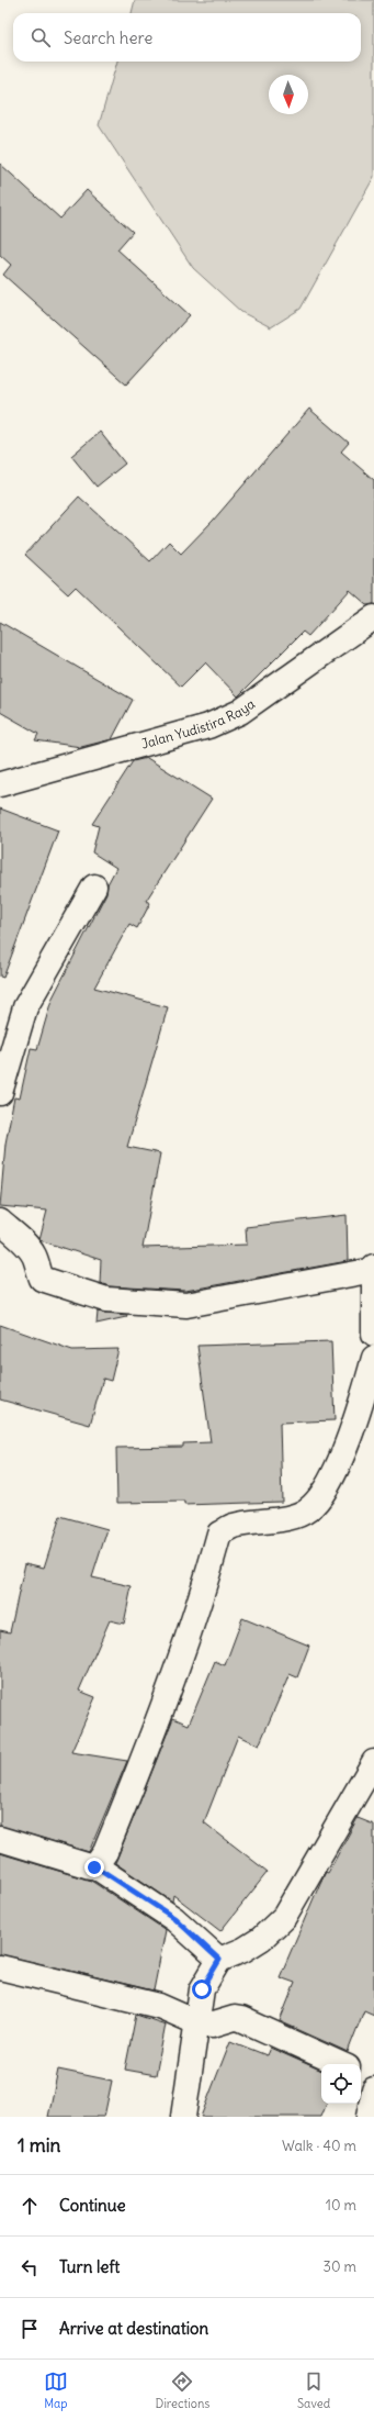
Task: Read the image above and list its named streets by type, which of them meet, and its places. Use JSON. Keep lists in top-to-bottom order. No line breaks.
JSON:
{"streets":{"street":["Jalan Yudistira Raya"]},"north":"bottom","page":{"search":"Search here","heading":["1 min","Walk · 40 m"],"list":[["Continue","10 m"],["Turn left","30 m"],"Arrive at destination"],"nav":["Map","Directions","Saved"]}}
